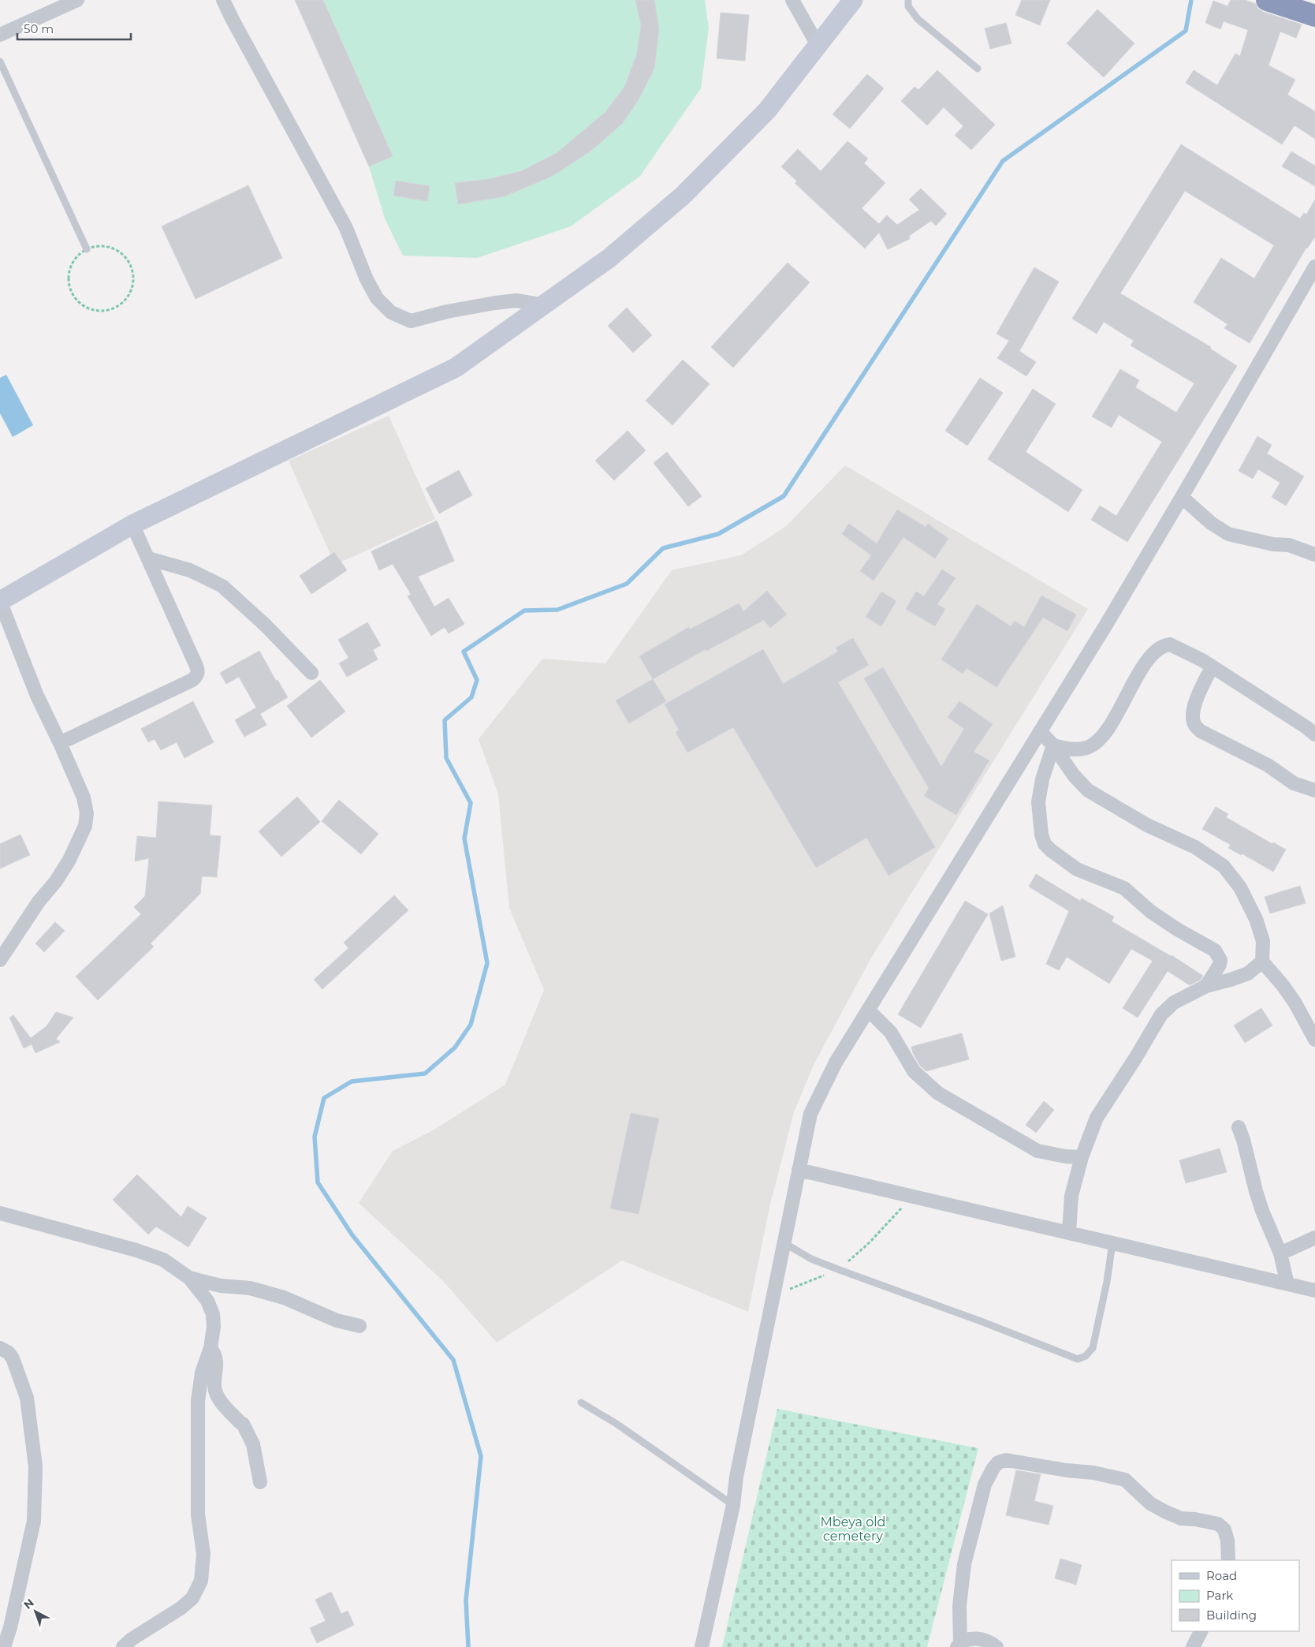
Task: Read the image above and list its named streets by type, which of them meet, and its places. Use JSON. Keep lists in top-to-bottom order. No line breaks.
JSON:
{"parks":["Mbeya old cemetery"],"legend":["Road","Park","Building"],"scale_bar":"50 m","north":"top left"}
